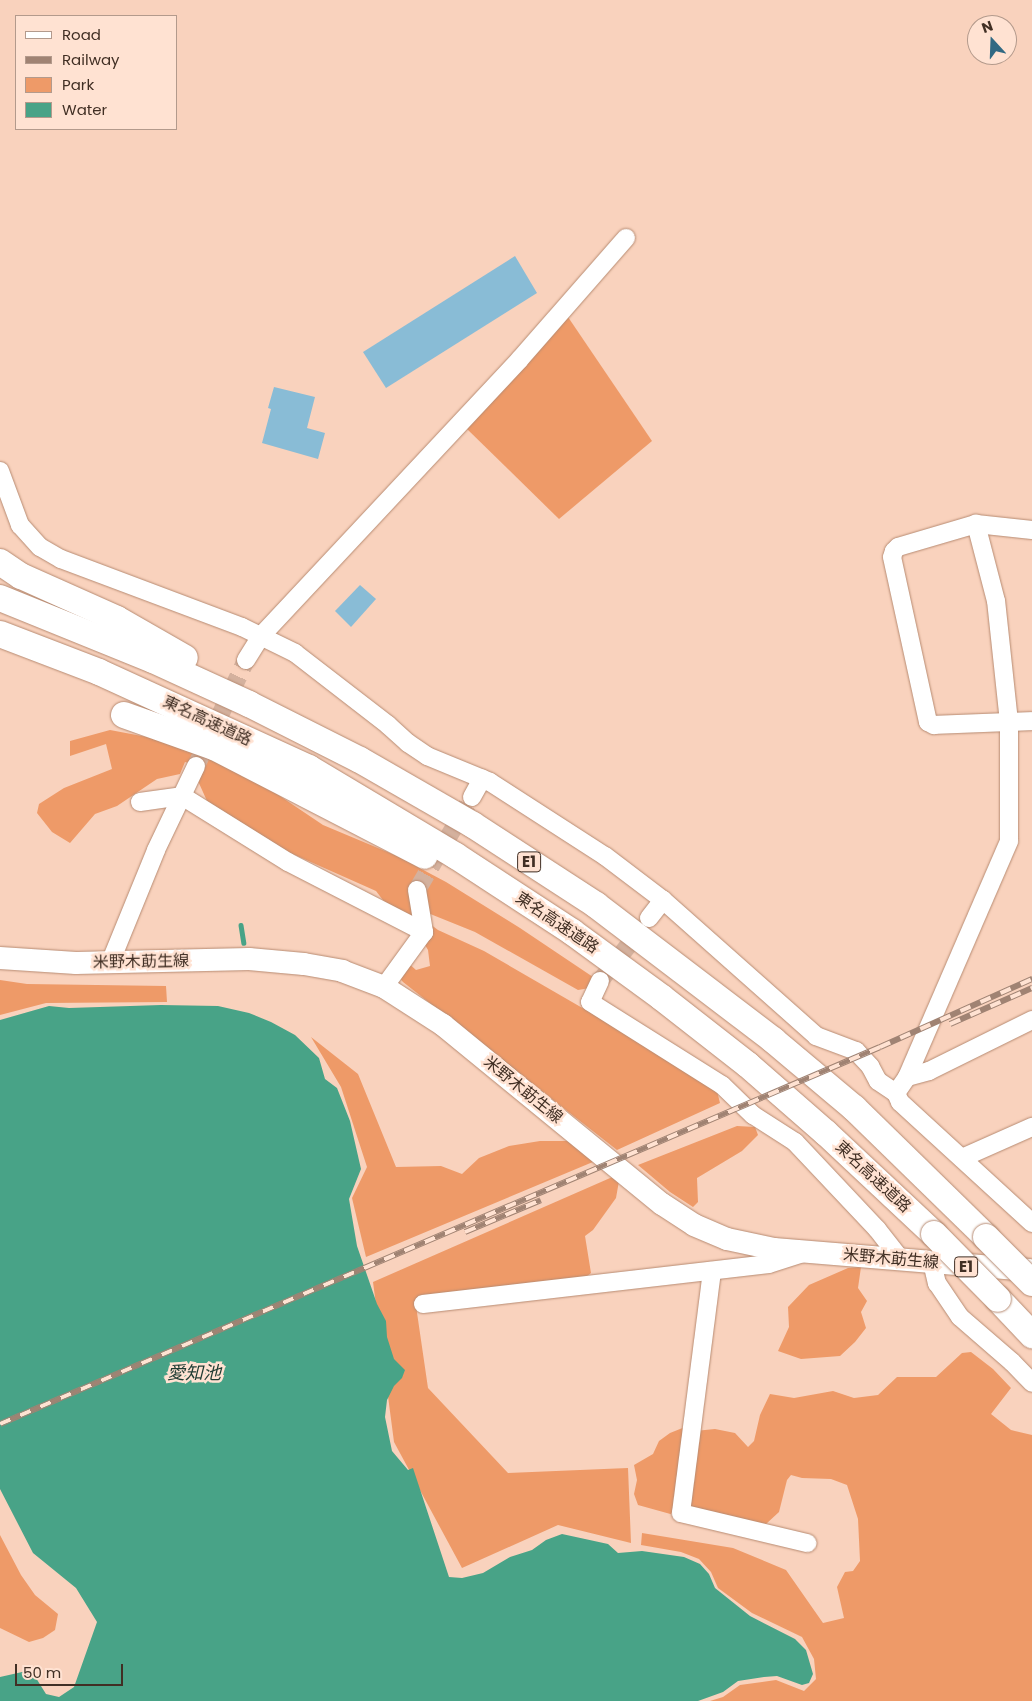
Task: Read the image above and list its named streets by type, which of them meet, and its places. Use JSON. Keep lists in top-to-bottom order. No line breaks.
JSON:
{"streets":{"highway":["東名高速道路","E1"],"main road":["米野木莇生線"]},"water":["愛知池"],"legend":["Road","Railway","Park","Water"],"scale_bar":"50 m","north":"top"}
